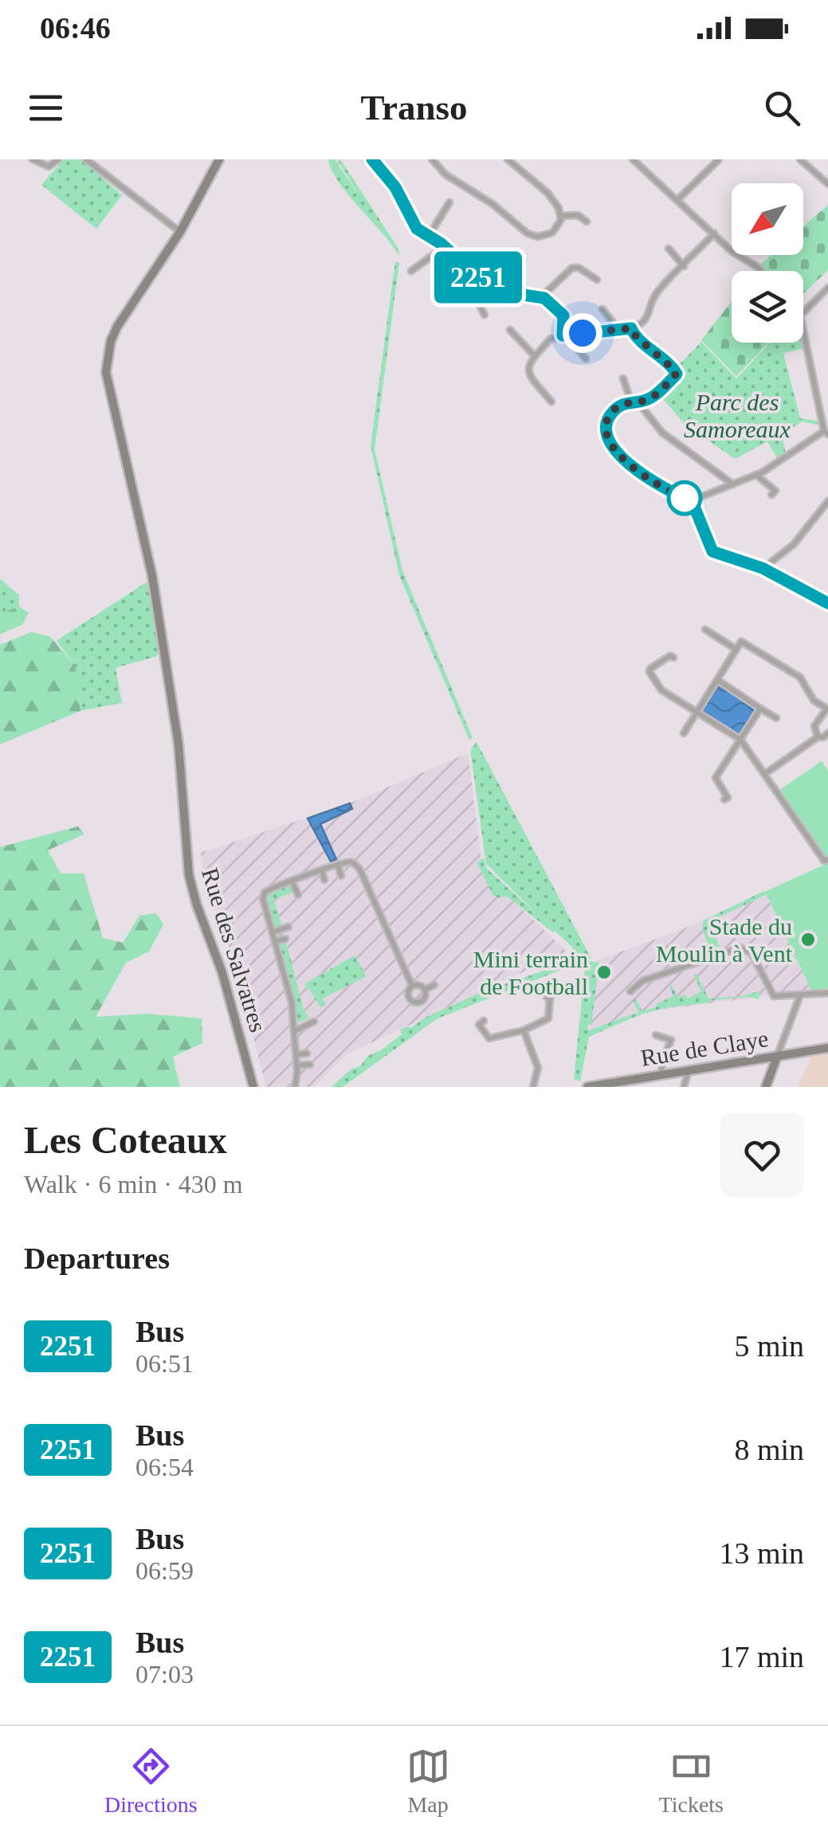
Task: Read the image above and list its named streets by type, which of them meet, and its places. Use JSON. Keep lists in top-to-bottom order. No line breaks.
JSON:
{"streets":{"street":["Rue des Salvatres","Rue de Claye"]},"parks":["Parc des Samoreaux"],"places":["Stade du Moulin à Vent","Mini terrain de Football"],"lines":["bus line 2251"],"north":"bottom left","page":{"status":"06:46","header":"Transo","on_map":"2251","heading":[["Les Coteaux","Walk · 6 min · 430 m"],"Departures"],"list":[{"mark":"2251","name":"Bus","note":"06:51","value":"5 min"},{"mark":"2251","name":"Bus","note":"06:54","value":"8 min"},{"mark":"2251","name":"Bus","note":"06:59","value":"13 min"},{"mark":"2251","name":"Bus","note":"07:03","value":"17 min"}],"tabs":["Directions","Map","Tickets"]}}
